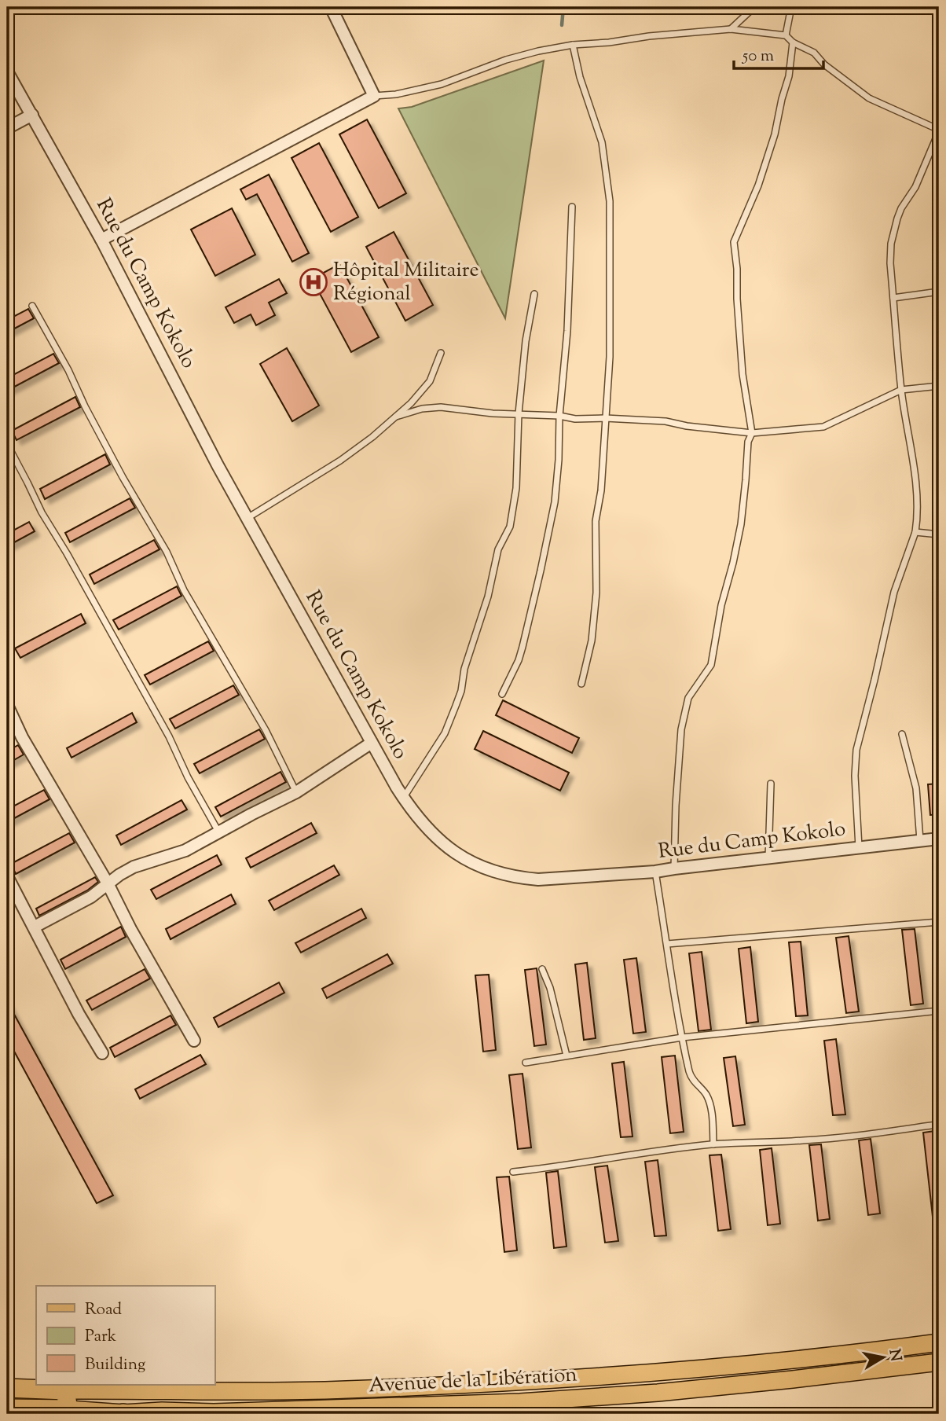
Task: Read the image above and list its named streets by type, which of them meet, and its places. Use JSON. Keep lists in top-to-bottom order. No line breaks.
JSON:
{"streets":{"highway":["Avenue de la Libération"],"street":["Rue du Camp Kokolo"]},"places":{"hospital":["Hôpital Militaire Régional"]},"legend":["Road","Park","Building"],"scale_bar":"50 m","north":"right"}
